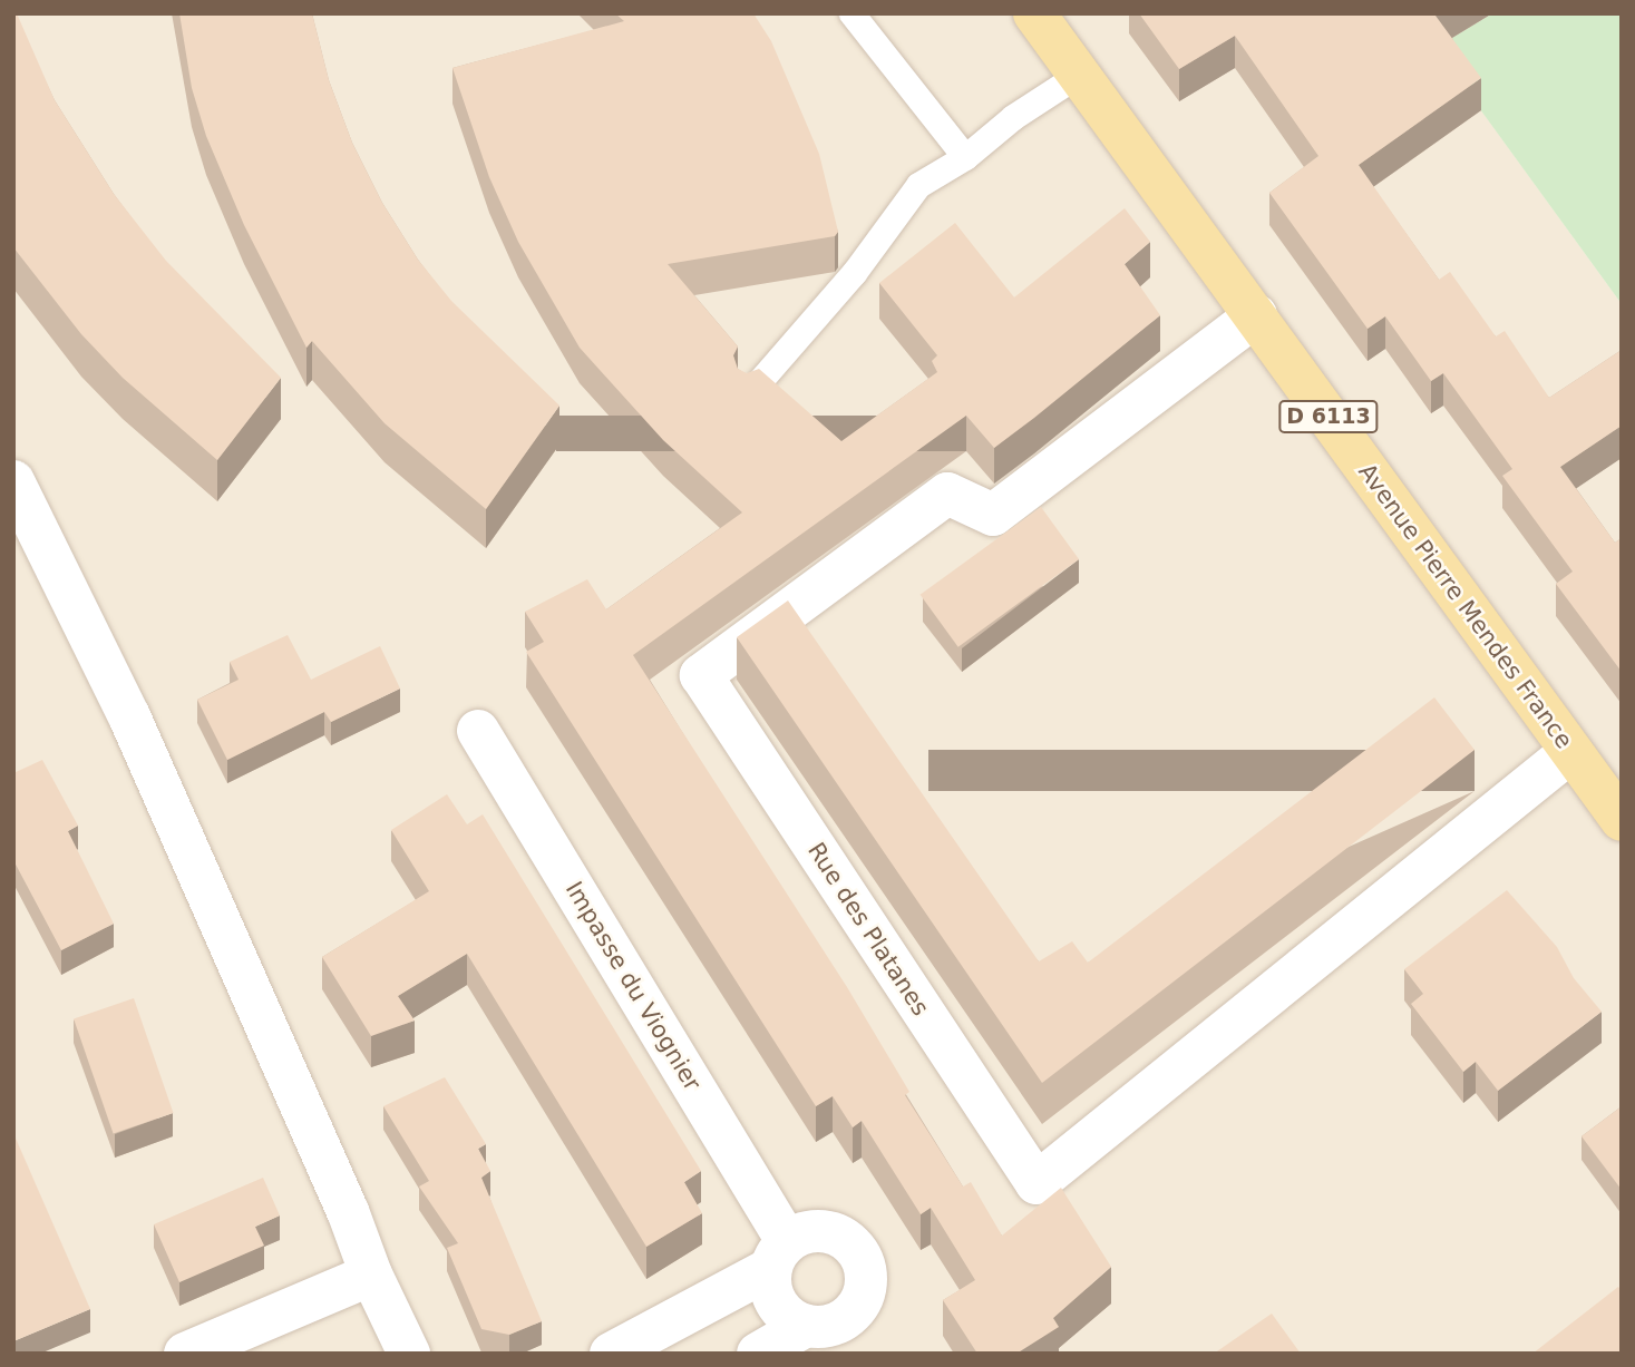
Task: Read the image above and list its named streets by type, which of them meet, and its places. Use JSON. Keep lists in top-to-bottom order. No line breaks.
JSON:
{"streets":{"main road":["D 6113","Avenue Pierre Mendes France"],"street":["Rue des Platanes","Impasse du Viognier"]},"crossings":[["Avenue Pierre Mendes France","Rue des Platanes"]]}
